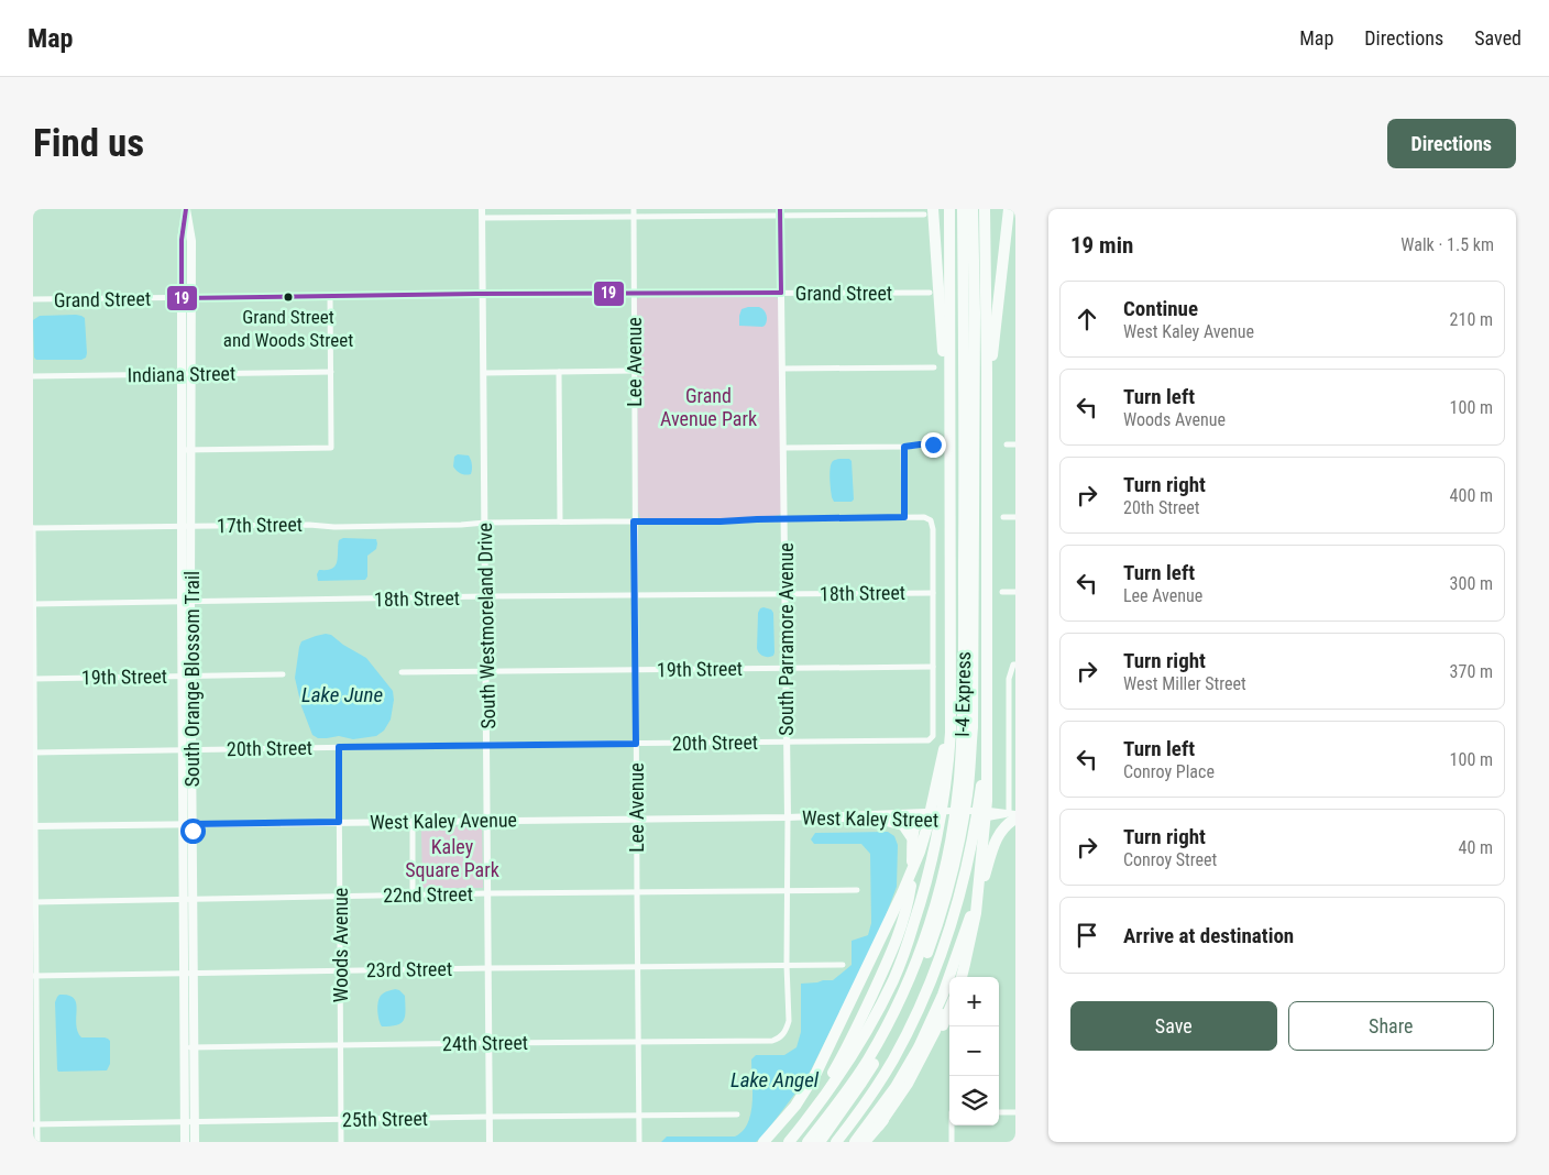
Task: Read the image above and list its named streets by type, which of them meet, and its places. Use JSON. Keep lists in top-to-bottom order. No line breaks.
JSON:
{"streets":{"highway":["I-4 Express"],"main road":["South Orange Blossom Trail"],"street":["Grand Street","Lee Avenue","Indiana Street","17th Street","18th Street","South Westmoreland Drive","South Parramore Avenue","19th Street","20th Street","West Kaley Street","West Kaley Avenue","22nd Street","Woods Avenue","23rd Street","24th Street","25th Street"]},"crossings":[["Grand Street","Lee Avenue"],["Grand Street","South Westmoreland Drive"],["Grand Street","South Parramore Avenue"],["Grand Street","South Orange Blossom Trail"],["Lee Avenue","17th Street"],["Lee Avenue","18th Street"],["Lee Avenue","19th Street"],["Lee Avenue","20th Street"],["Lee Avenue","West Kaley Avenue"],["Lee Avenue","22nd Street"],["Lee Avenue","23rd Street"],["Lee Avenue","24th Street"],["Lee Avenue","25th Street"],["Indiana Street","South Orange Blossom Trail"],["17th Street","18th Street"],["17th Street","South Westmoreland Drive"],["17th Street","South Parramore Avenue"],["17th Street","South Orange Blossom Trail"],["18th Street","South Westmoreland Drive"],["18th Street","South Parramore Avenue"],["18th Street","South Orange Blossom Trail"],["South Westmoreland Drive","19th Street"],["South Westmoreland Drive","20th Street"],["South Westmoreland Drive","West Kaley Avenue"],["South Westmoreland Drive","22nd Street"],["South Westmoreland Drive","23rd Street"],["South Westmoreland Drive","24th Street"],["South Westmoreland Drive","25th Street"],["South Parramore Avenue","19th Street"],["South Parramore Avenue","20th Street"],["South Parramore Avenue","West Kaley Street"],["South Parramore Avenue","West Kaley Avenue"],["South Parramore Avenue","22nd Street"],["South Parramore Avenue","23rd Street"],["South Parramore Avenue","24th Street"],["19th Street","South Orange Blossom Trail"],["19th Street","20th Street"],["South Orange Blossom Trail","20th Street"],["South Orange Blossom Trail","West Kaley Avenue"],["South Orange Blossom Trail","22nd Street"],["South Orange Blossom Trail","23rd Street"],["South Orange Blossom Trail","24th Street"],["South Orange Blossom Trail","25th Street"],["I-4 Express","West Kaley Street"],["20th Street","Woods Avenue"],["West Kaley Street","West Kaley Avenue"],["West Kaley Avenue","Woods Avenue"],["22nd Street","Woods Avenue"],["Woods Avenue","23rd Street"],["Woods Avenue","24th Street"],["Woods Avenue","25th Street"]],"water":["Lake June","Lake Angel"],"parks":["Grand Avenue Park","Kaley Square Park"],"places":["Grand Street and Woods Street"],"lines":["transit line 19"],"page":{"header":"Map","nav":["Map","Directions","Saved"],"buttons":["Directions",["Save","Share"]],"title":"Find us","heading":["19 min","Walk · 1.5 km"],"list":[["Continue","West Kaley Avenue","210 m"],["Turn left","Woods Avenue","100 m"],["Turn right","20th Street","400 m"],["Turn left","Lee Avenue","300 m"],["Turn right","West Miller Street","370 m"],["Turn left","Conroy Place","100 m"],["Turn right","Conroy Street","40 m"],"Arrive at destination"],"map_buttons":["+","−"]}}
